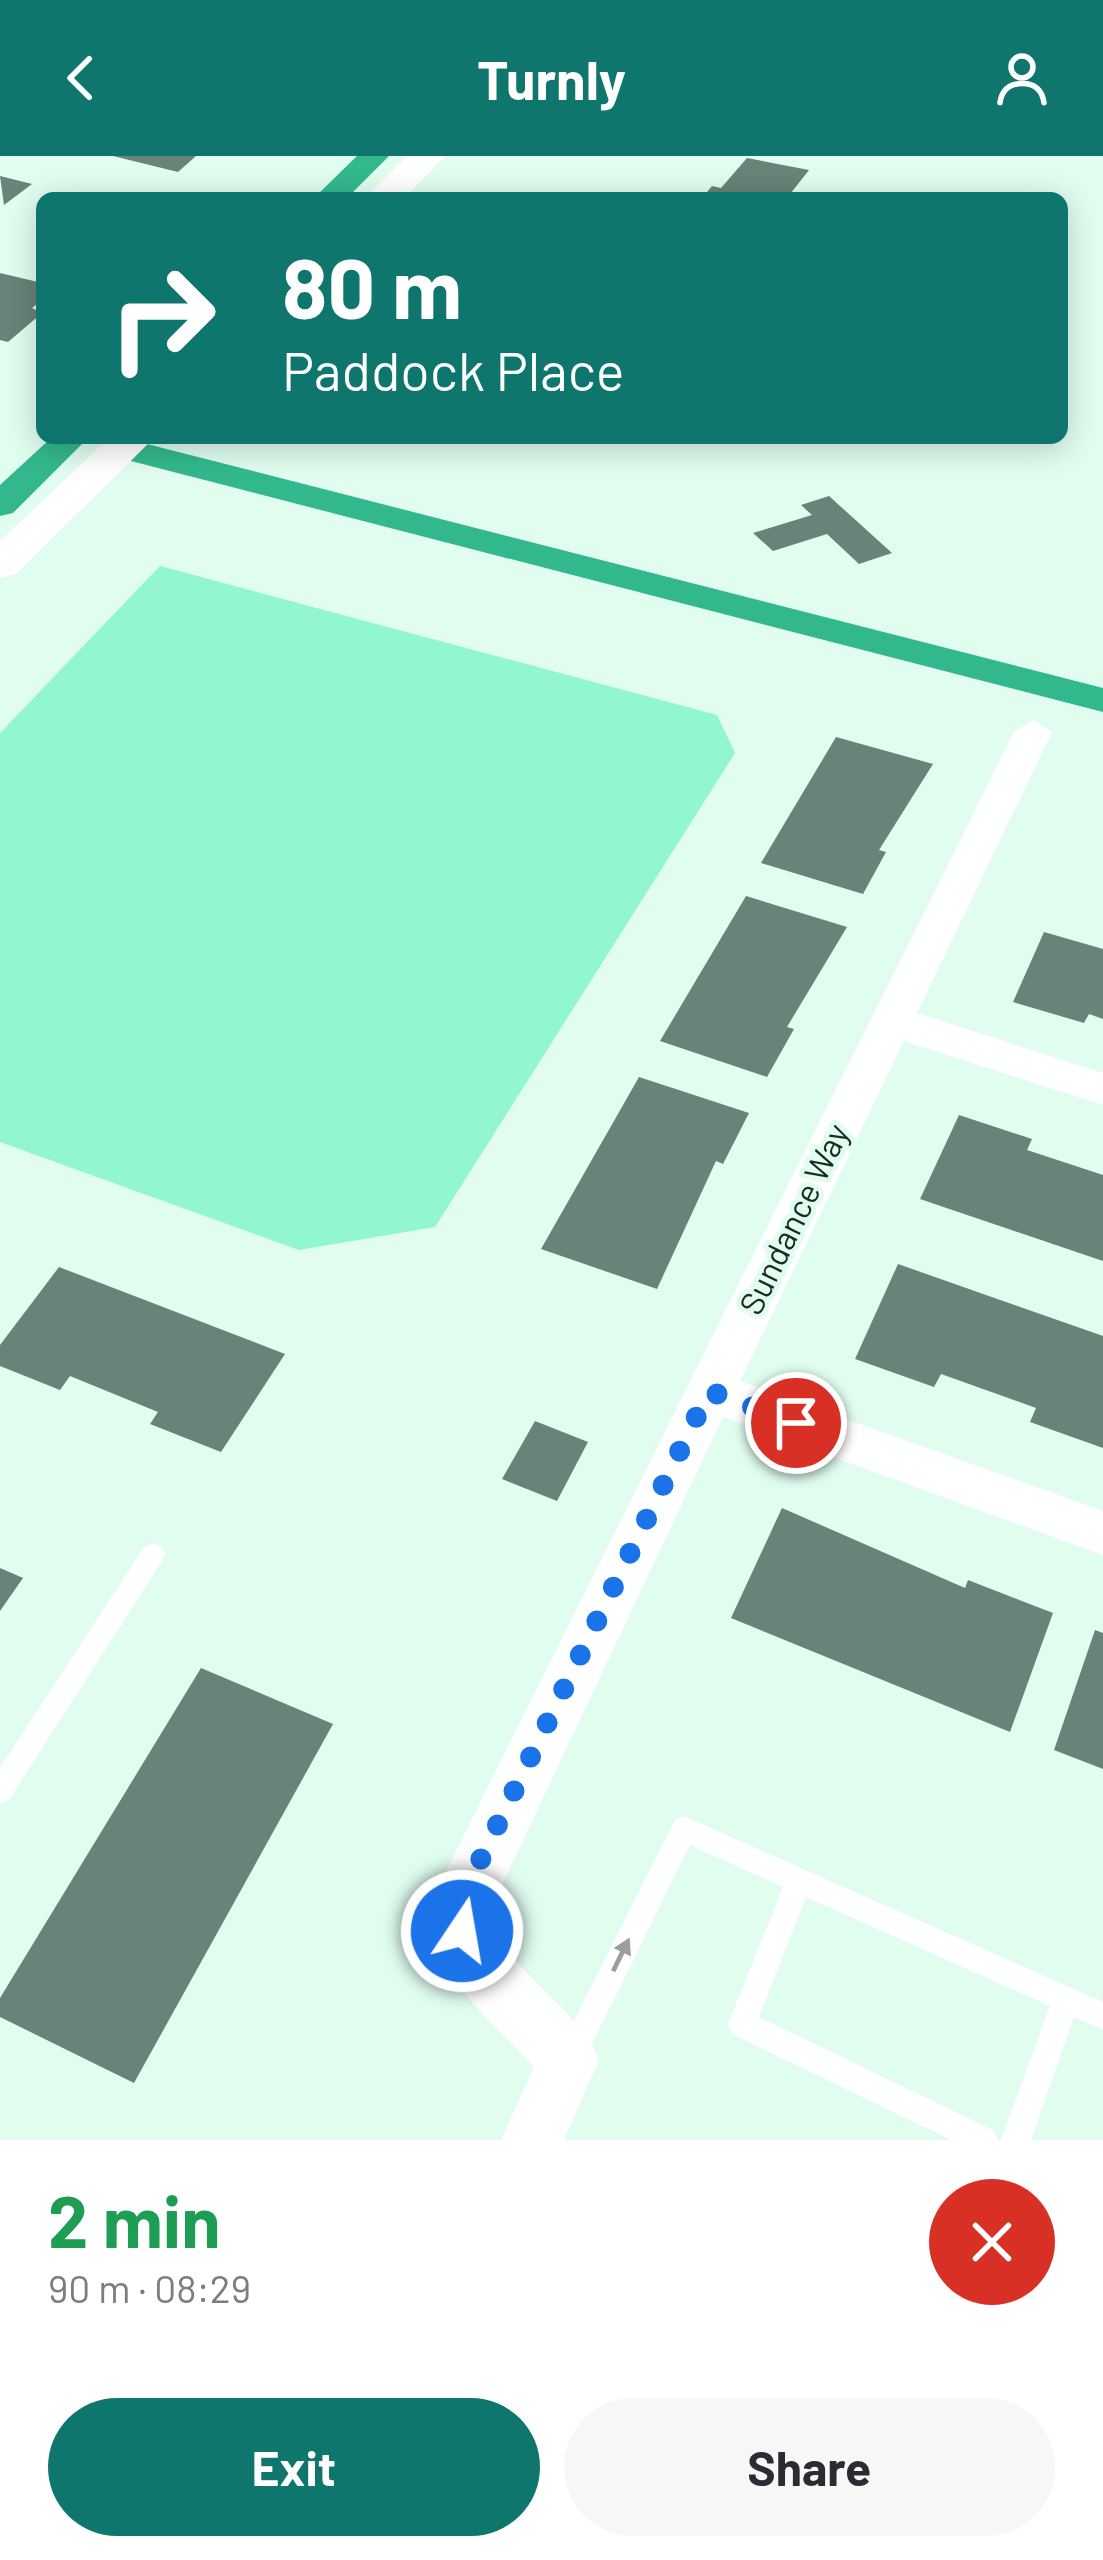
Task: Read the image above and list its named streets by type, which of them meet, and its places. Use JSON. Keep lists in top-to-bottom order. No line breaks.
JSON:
{"streets":{"street":["Sundance Way"]},"page":{"header":"Turnly","turn":["80 m","Paddock Place"],"heading":["2 min","90 m · 08:29"],"buttons":["Exit","Share"]}}
